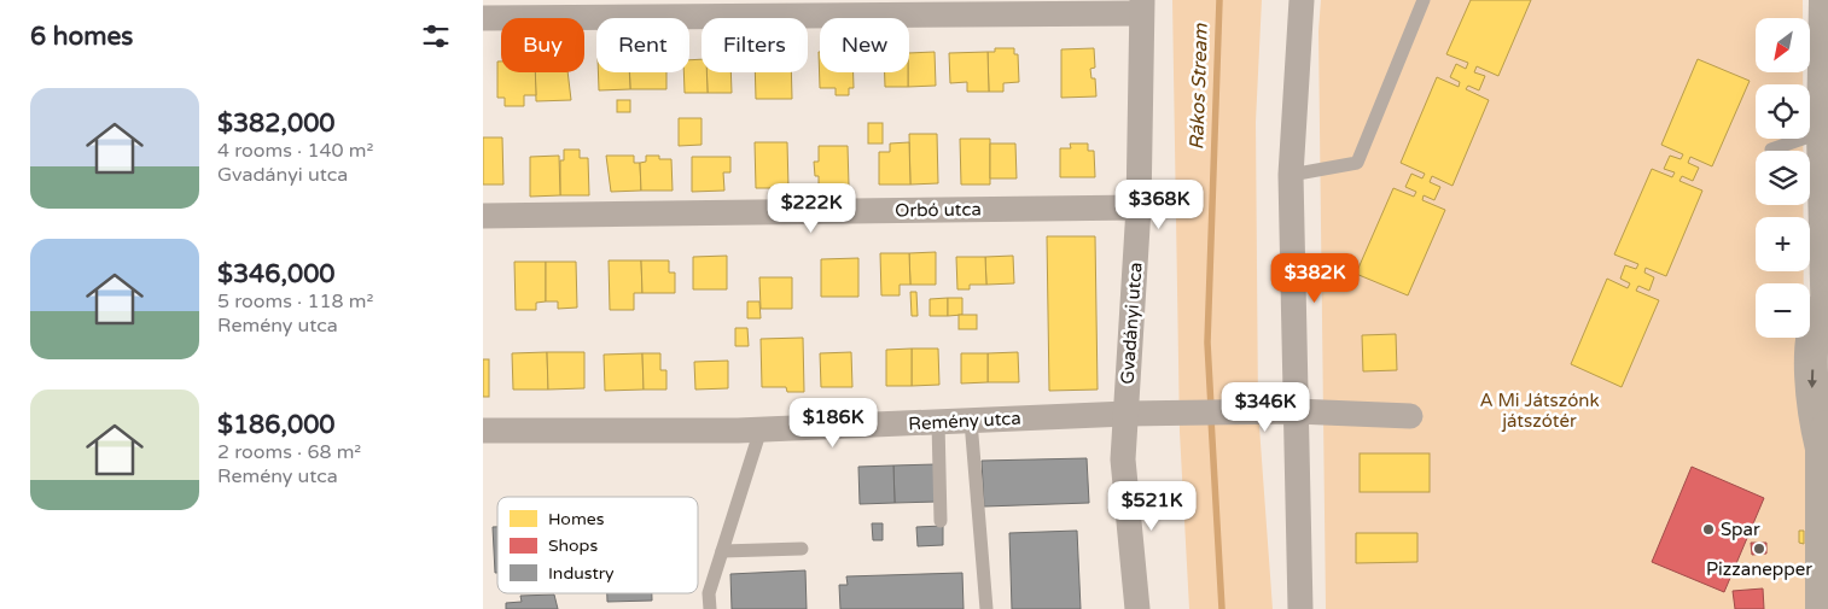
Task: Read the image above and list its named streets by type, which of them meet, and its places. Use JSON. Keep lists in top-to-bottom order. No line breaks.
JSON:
{"streets":{"street":["Orbó utca","Gvadányi utca","Remény utca"]},"crossings":[["Orbó utca","Gvadányi utca"],["Gvadányi utca","Remény utca"]],"water":["Rákos Stream"],"parks":["A Mi Játszónk játszótér"],"places":["Spar","Pizzanepper"],"legend":["Homes","Shops","Industry"],"north":"bottom left","page":{"heading":"6 homes","map_buttons":["+","−"],"chip":["Buy","Rent","Filters","New"],"list":[{"name":"$382,000","note":"4 rooms · 140 m² · Gvadányi utca"},{"name":"$346,000","note":"5 rooms · 118 m² · Remény utca"},{"name":"$186,000","note":"2 rooms · 68 m² · Remény utca"}],"price":["$368K","$222K","$382K","$346K","$186K","$521K"]}}
